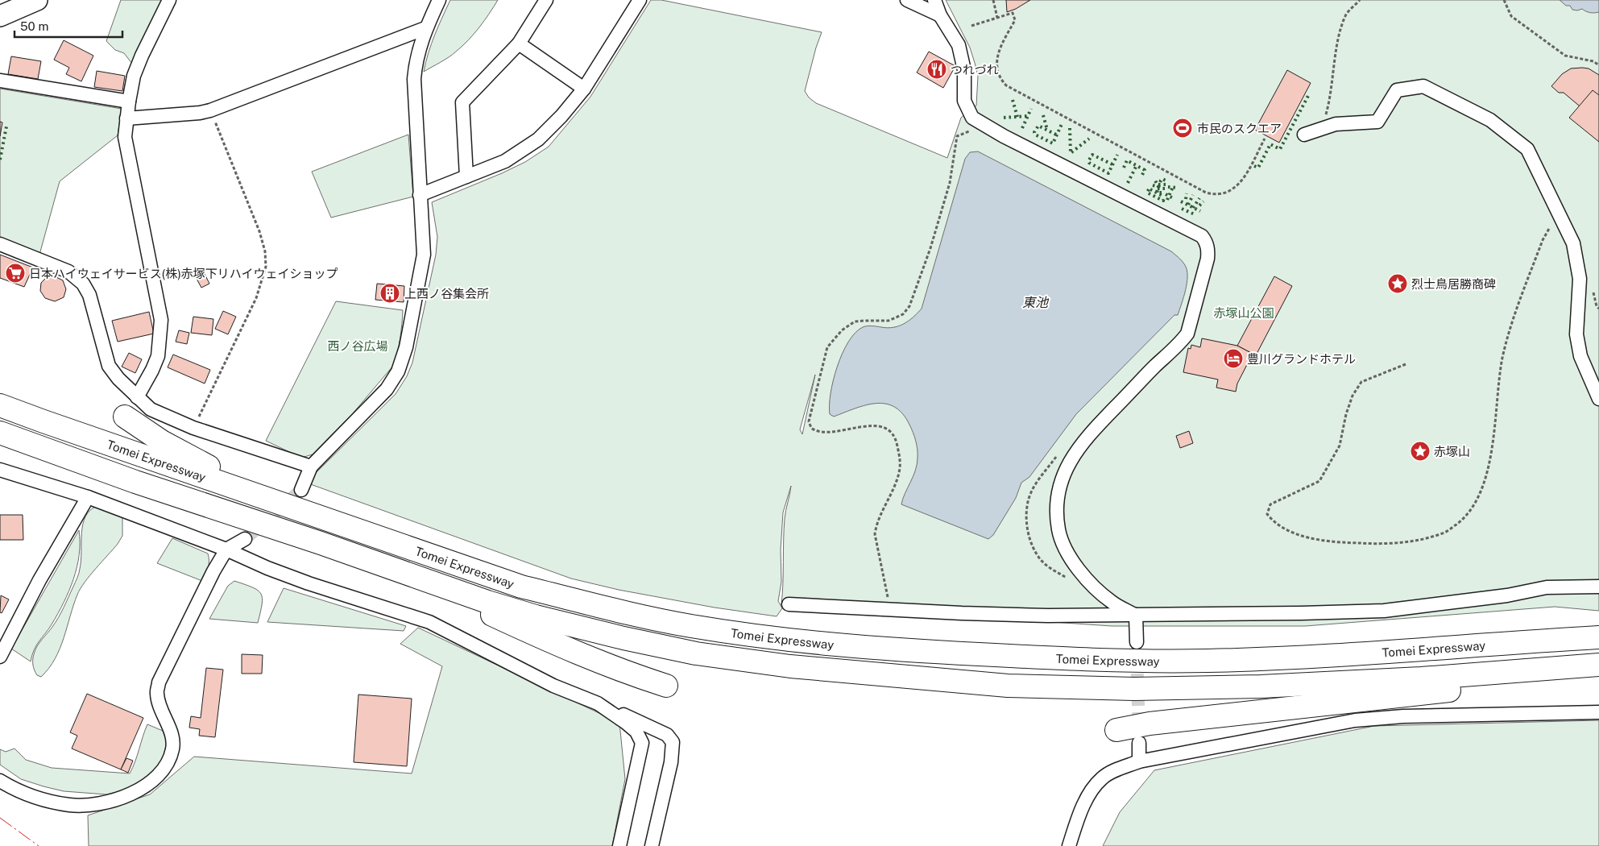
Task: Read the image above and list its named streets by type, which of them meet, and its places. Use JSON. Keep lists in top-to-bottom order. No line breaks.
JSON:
{"streets":{"highway":["Tomei Expressway"]},"water":["東池"],"parks":["赤塚山公園","西ノ谷広場"],"places":{"restaurant":["つれづれ"],"sports":["市民のスクエア"],"supermarket":["日本ハイウェイサービス(株)赤塚下リハイウェイショップ"],"place":["烈士鳥居勝商碑","赤塚山"],"building":["上西ノ谷集会所"],"hotel":["豊川グランドホテル"]},"scale_bar":"50 m"}
